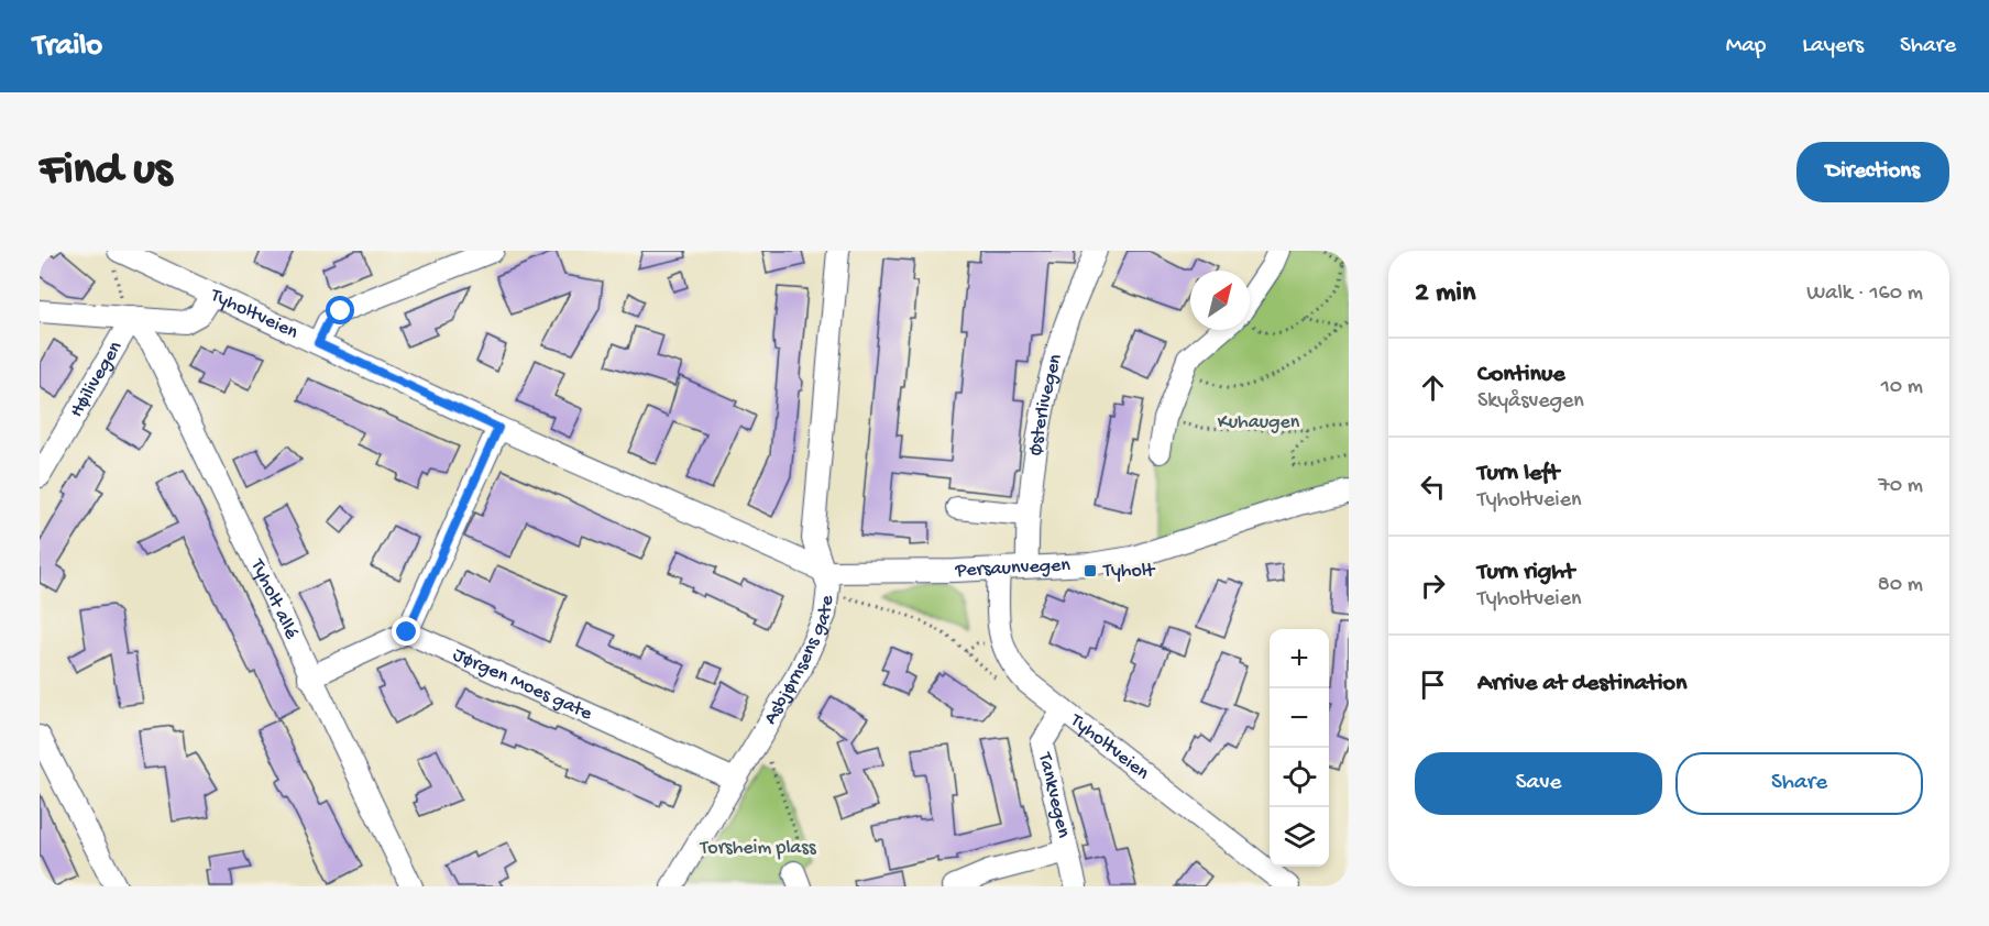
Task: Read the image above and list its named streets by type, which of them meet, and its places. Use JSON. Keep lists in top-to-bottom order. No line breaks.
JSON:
{"streets":{"street":["Tyholtveien","Høilivegen","Østerlivegen","Persaunvegen","Tyholt allé","Asbjørnsens gate","Jørgen Moes gate","Tankvegen"]},"crossings":[["Tyholtveien","Persaunvegen"],["Tyholtveien","Asbjørnsens gate"],["Tyholtveien","Tankvegen"],["Høilivegen","Tyholt allé"],["Østerlivegen","Persaunvegen"],["Persaunvegen","Asbjørnsens gate"],["Asbjørnsens gate","Jørgen Moes gate"]],"parks":["Kuhaugen","Torsheim plass"],"places":{"transit":["Tyholt"]},"north":"top right","page":{"header":"Trailo","nav":["Map","Layers","Share"],"buttons":["Directions",["Save","Share"]],"title":"Find us","heading":["2 min","Walk · 160 m"],"list":[["Continue","Skyåsvegen","10 m"],["Turn left","Tyholtveien","70 m"],["Turn right","Tyholtveien","80 m"],"Arrive at destination"],"map_buttons":["+","−"]}}
